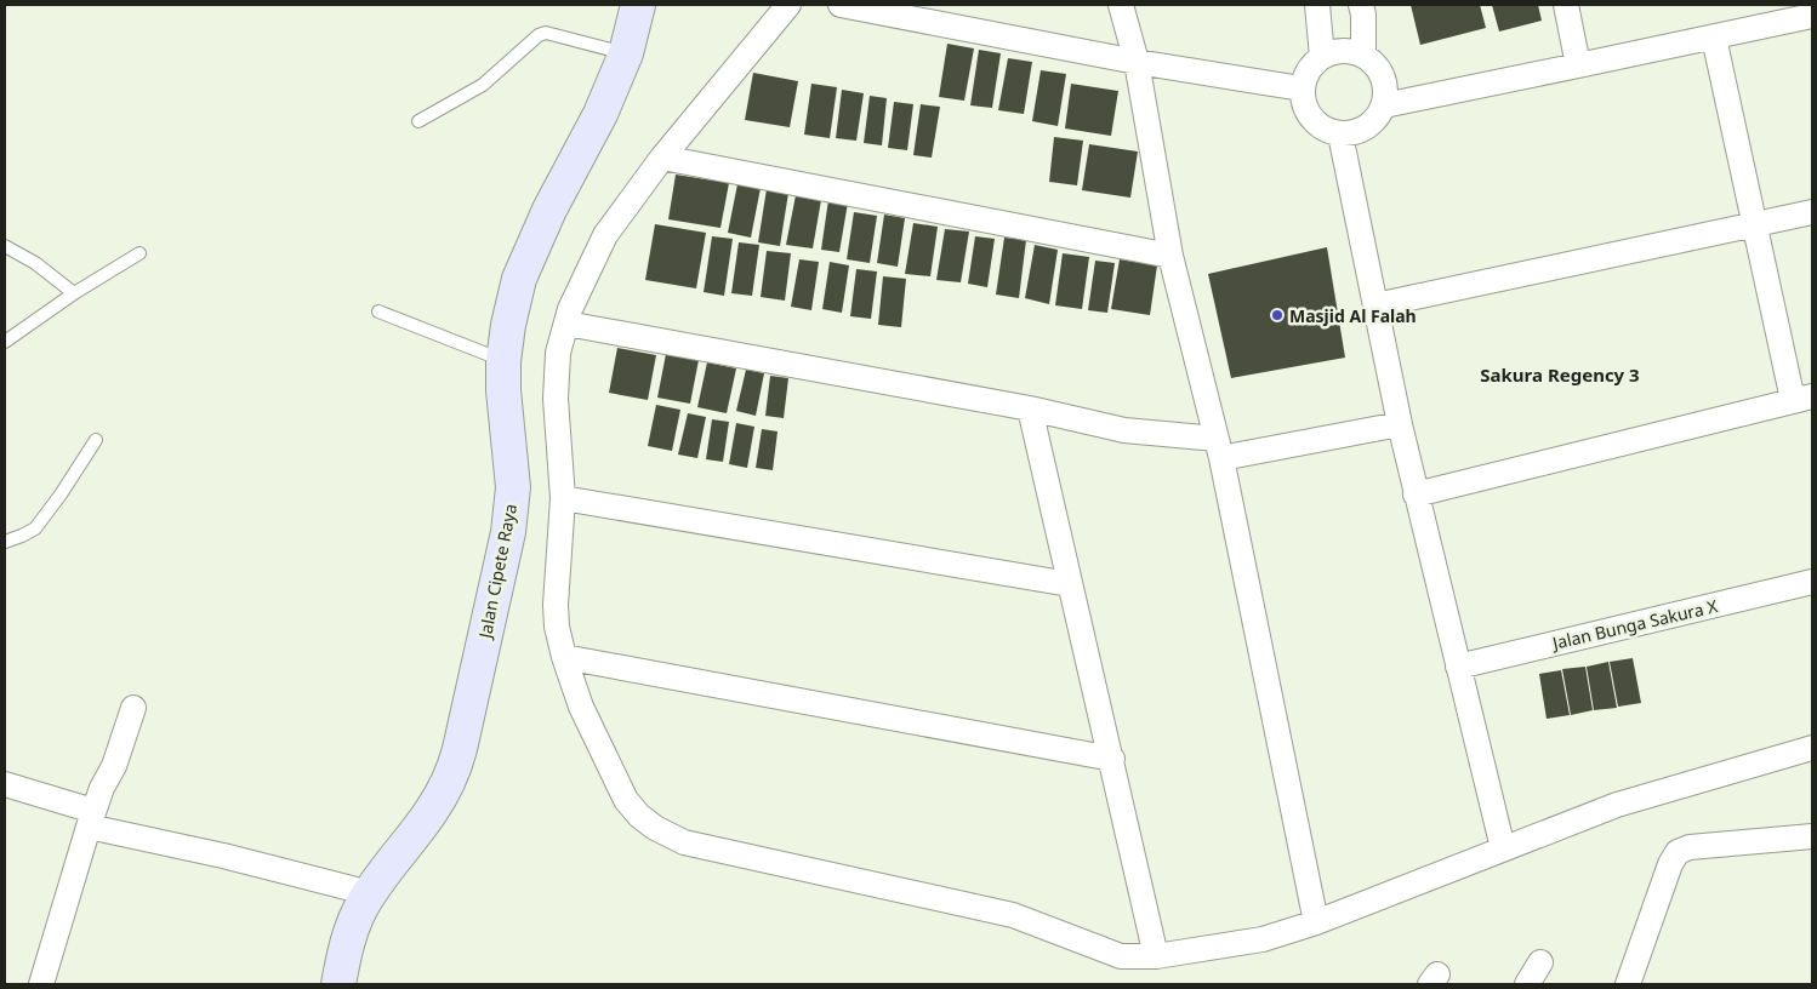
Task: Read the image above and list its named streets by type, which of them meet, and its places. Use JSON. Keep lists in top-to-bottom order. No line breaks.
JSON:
{"streets":{"main road":["Jalan Cipete Raya"],"street":["Jalan Bunga Sakura X"]},"districts":["Sakura Regency 3"],"places":["Masjid Al Falah"]}
